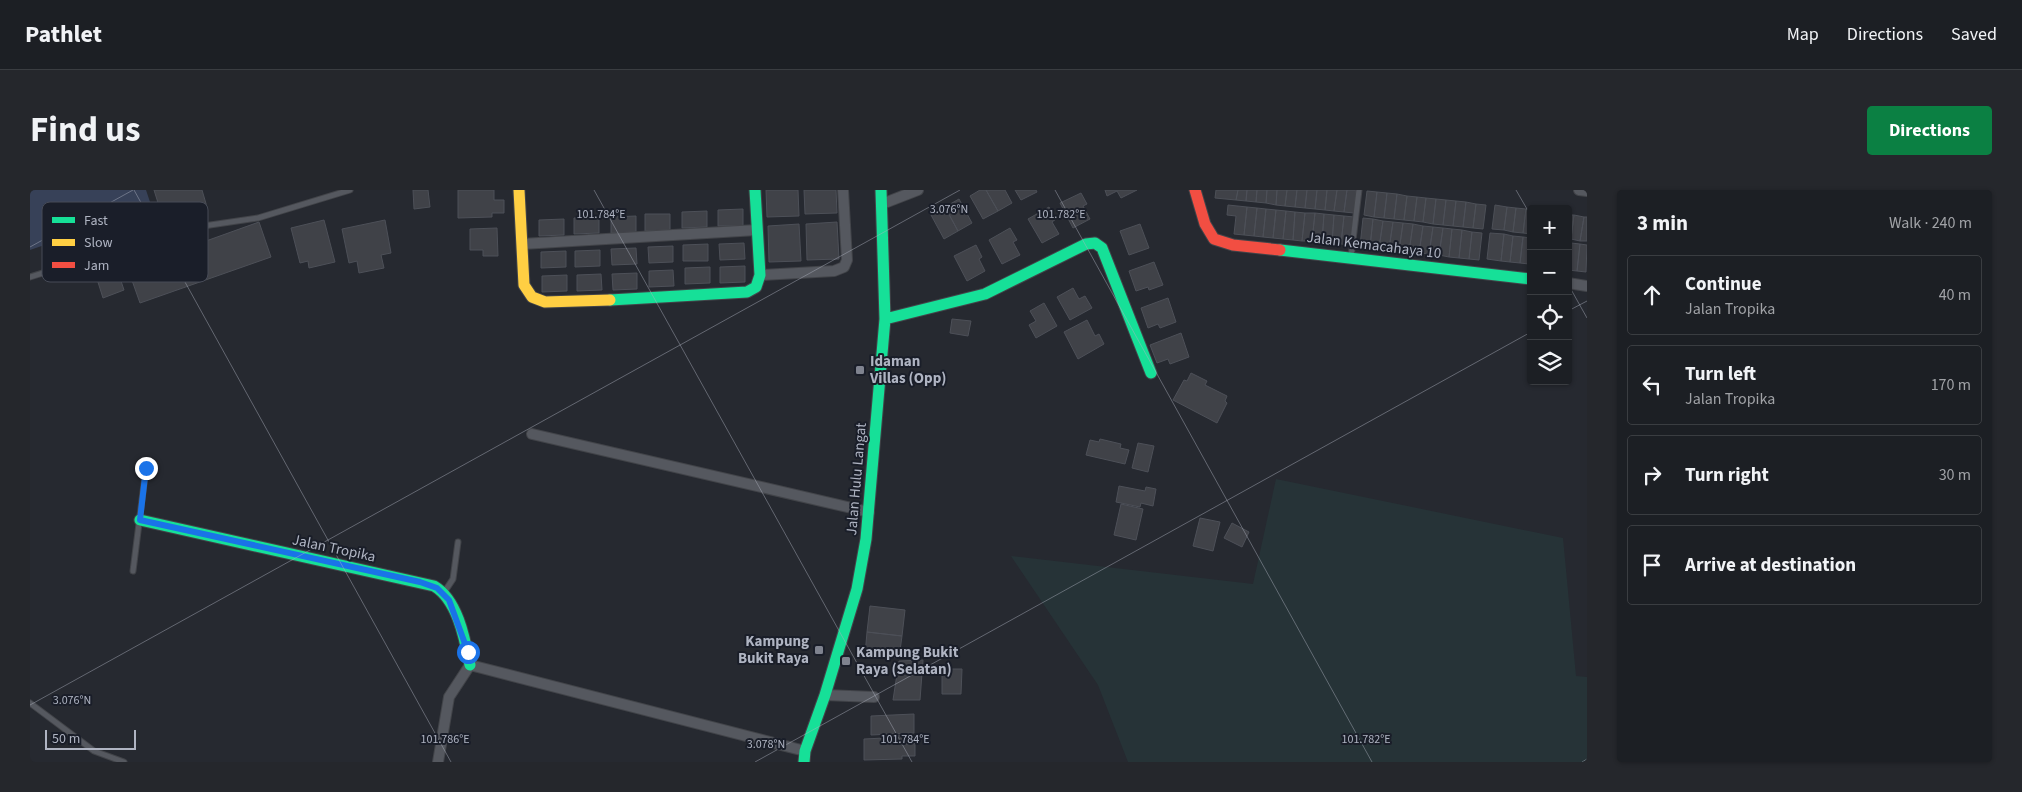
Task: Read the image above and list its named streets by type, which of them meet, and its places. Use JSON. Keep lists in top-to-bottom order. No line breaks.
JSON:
{"streets":{"street":["Jalan Kemacahaya 10","Jalan Hulu Langat","Jalan Tropika"]},"places":{"transit":["Idaman Villas (Opp)","Kampung Bukit Raya","Kampung Bukit Raya (Selatan)"]},"legend":["Fast","Slow","Jam"],"scale_bar":"50 m","page":{"header":"Pathlet","nav":["Map","Directions","Saved"],"title":"Find us","buttons":"Directions","heading":["3 min","Walk · 240 m"],"map_buttons":["+","−"],"list":[["Continue","Jalan Tropika","40 m"],["Turn left","Jalan Tropika","170 m"],["Turn right","30 m"],"Arrive at destination"],"scale":"50 m"},"coordinates":["3.076°N","101.784°E","101.782°E","101.786°E","3.078°N"]}
